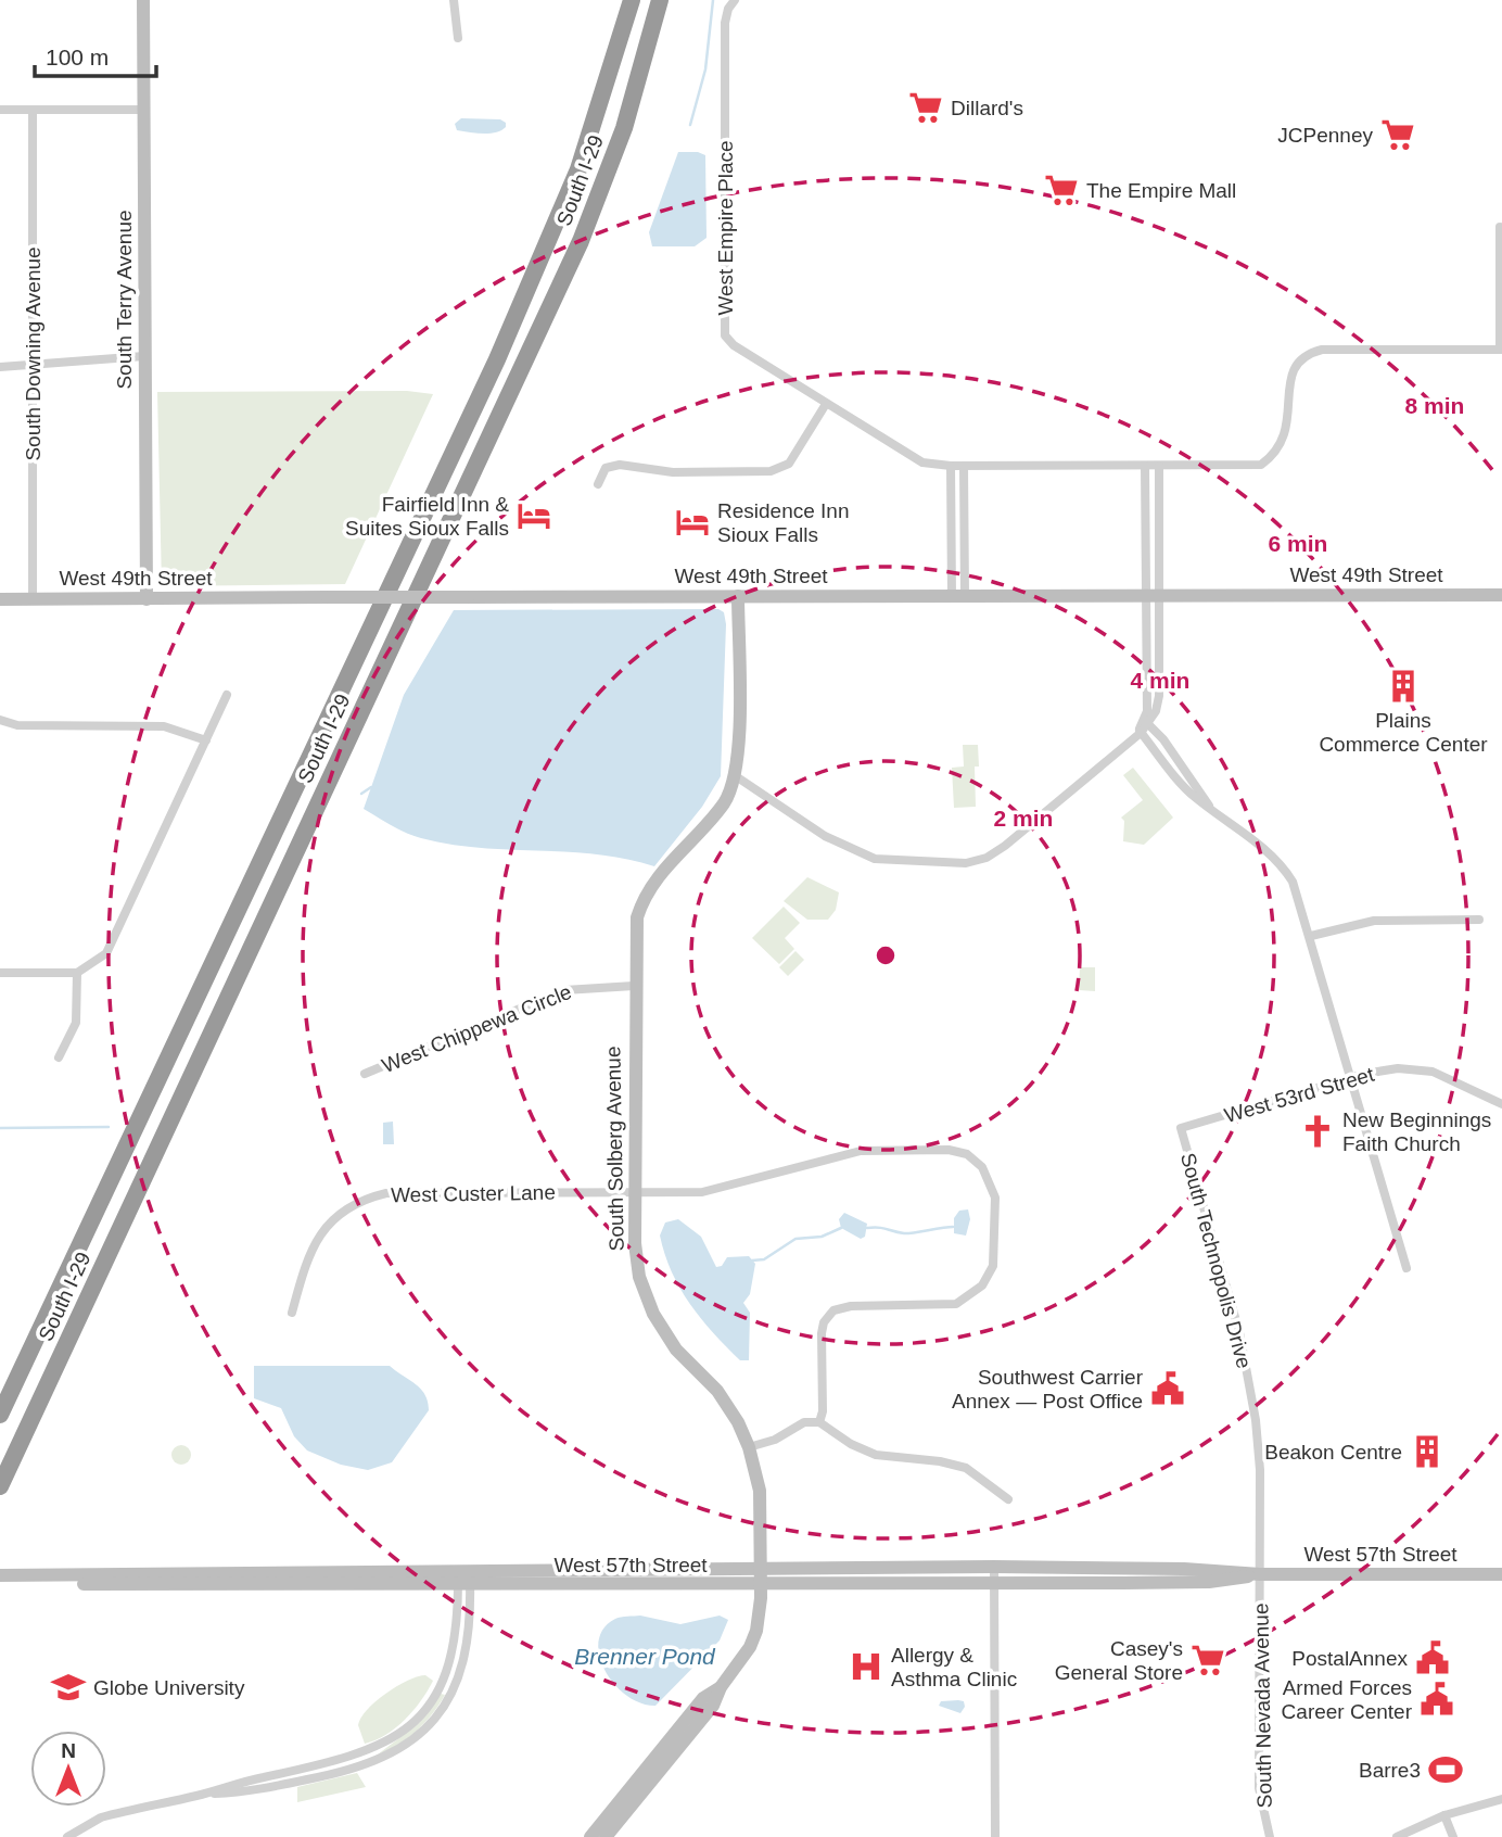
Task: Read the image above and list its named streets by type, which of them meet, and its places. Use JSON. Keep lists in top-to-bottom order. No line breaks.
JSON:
{"streets":{"highway":["South I-29"],"main road":["South Terry Avenue","West 49th Street","South Solberg Avenue","West 57th Street"],"street":["West Empire Place","South Downing Avenue","West Chippewa Circle","West 53rd Street","West Custer Lane","South Technopolis Drive","South Nevada Avenue"]},"crossings":[["South Terry Avenue","West 49th Street"],["South Downing Avenue","West 49th Street"],["West 49th Street","South Solberg Avenue"],["West Chippewa Circle","South Solberg Avenue"],["West 53rd Street","South Technopolis Drive"],["South Solberg Avenue","West Custer Lane"],["South Solberg Avenue","West 57th Street"],["South Technopolis Drive","West 57th Street"],["South Technopolis Drive","South Nevada Avenue"],["West 57th Street","South Nevada Avenue"]],"water":["Brenner Pond"],"places":{"supermarket":["Dillard's","JCPenney","The Empire Mall","Casey's General Store"],"hotel":["Fairfield Inn & Suites Sioux Falls","Residence Inn Sioux Falls"],"building":["Plains Commerce Center","Beakon Centre"],"church":["New Beginnings Faith Church"],"public building":["Southwest Carrier Annex — Post Office","PostalAnnex","Armed Forces Career Center"],"hospital":["Allergy & Asthma Clinic"],"school or university":["Globe University"],"sports":["Barre3"]},"scale_bar":"100 m","north":"top","rings":["8 min","6 min","4 min","2 min"]}
